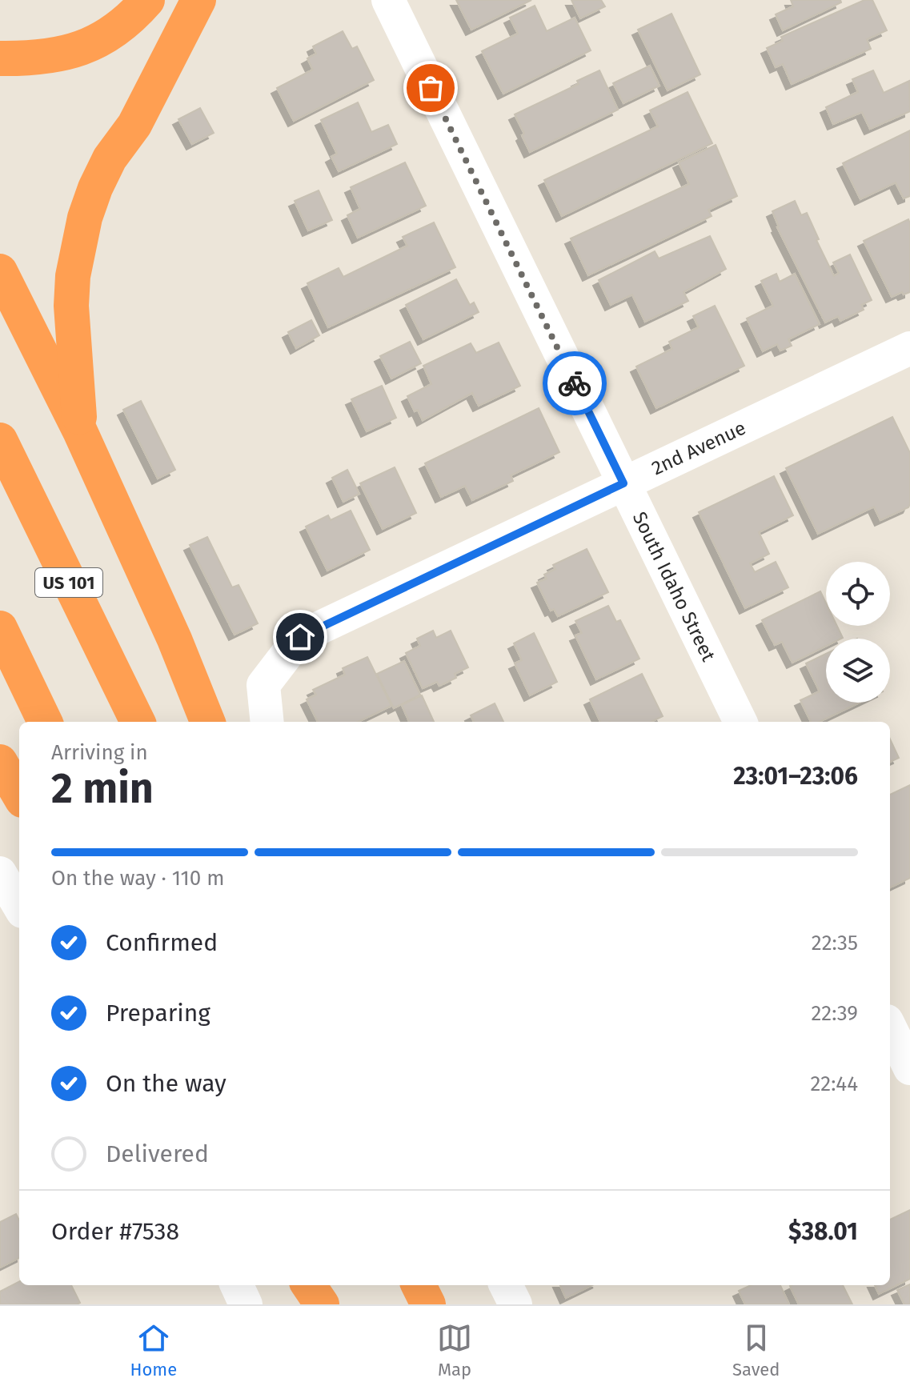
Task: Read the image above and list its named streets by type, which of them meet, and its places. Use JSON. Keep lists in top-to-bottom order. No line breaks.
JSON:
{"streets":{"highway":["US 101"],"street":["2nd Avenue","South Idaho Street"]},"crossings":[["2nd Avenue","South Idaho Street"]],"page":{"heading":["2 min","Arriving in","23:01–23:06"],"panel":["Order #7538","$38.01"],"bar":"On the way · 110 m","list":[["Confirmed","22:35"],["Preparing","22:39"],["On the way","22:44"],"Delivered"],"tabs":["Home","Map","Saved"]}}
